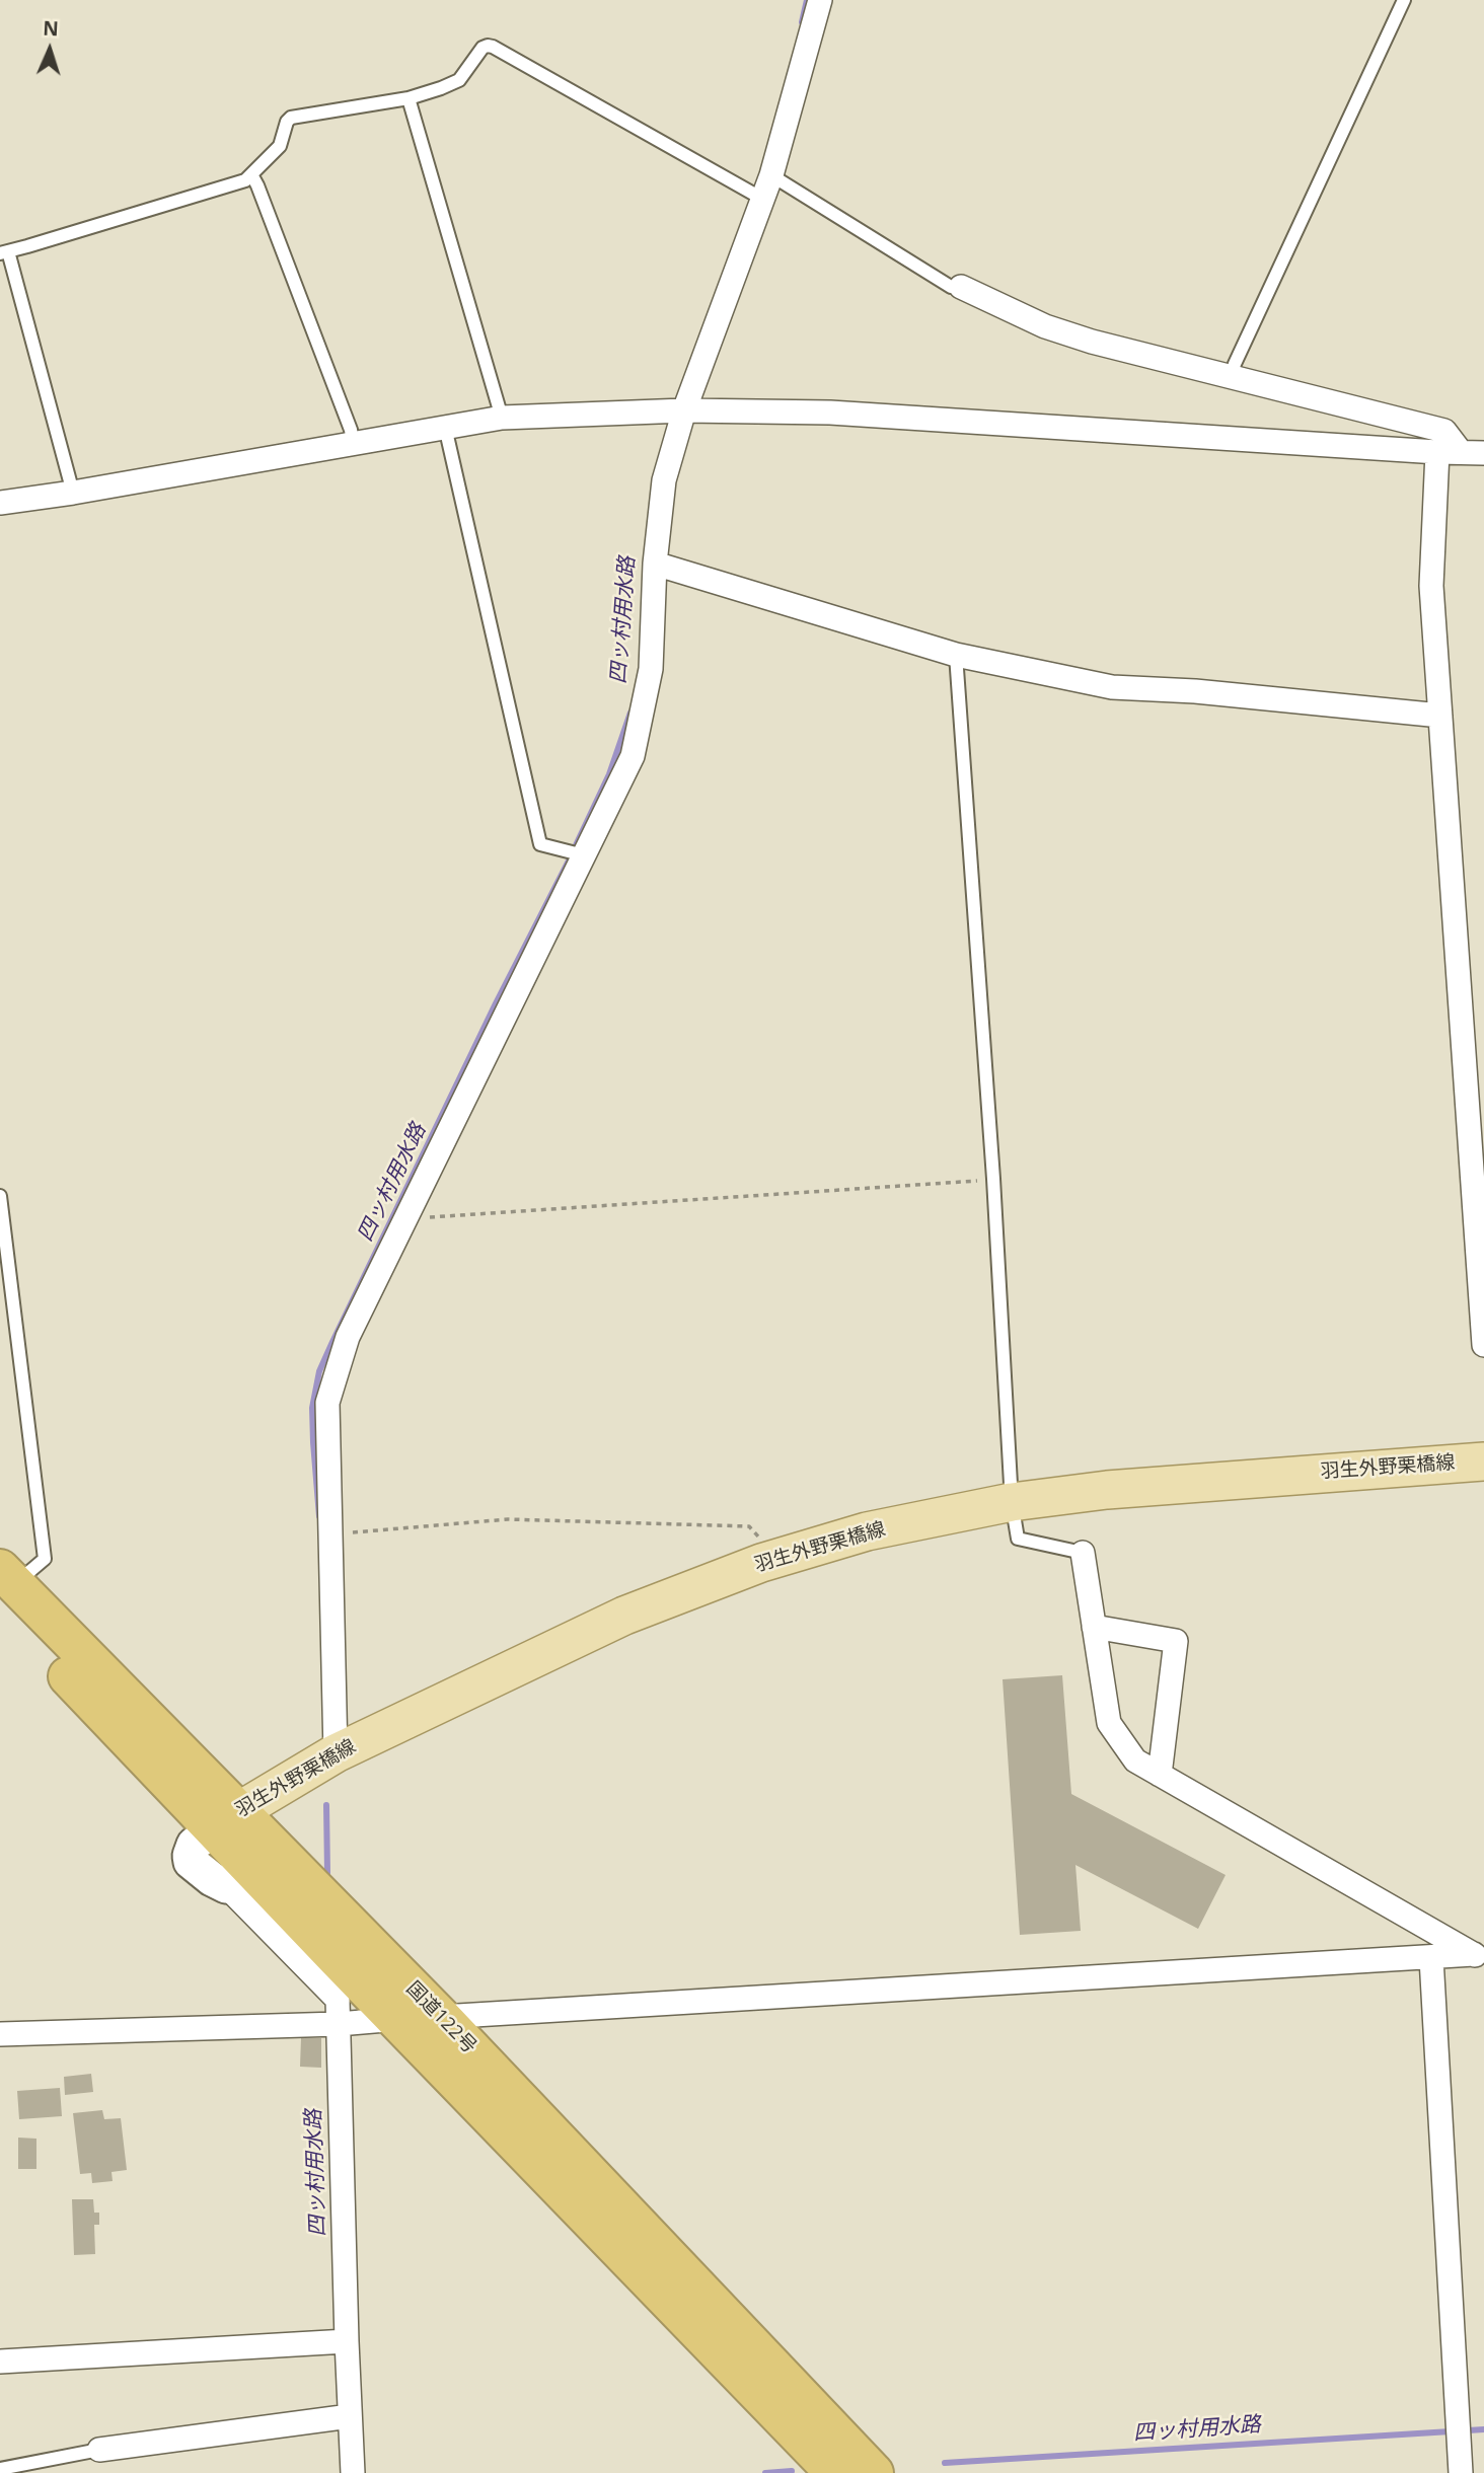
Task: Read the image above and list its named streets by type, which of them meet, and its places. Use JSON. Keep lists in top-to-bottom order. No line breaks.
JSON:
{"streets":{"highway":["国道122号"],"main road":["羽生外野栗橋線"]},"crossings":[["羽生外野栗橋線","国道122号"]],"water":["四ッ村用水路"],"north":"top"}
